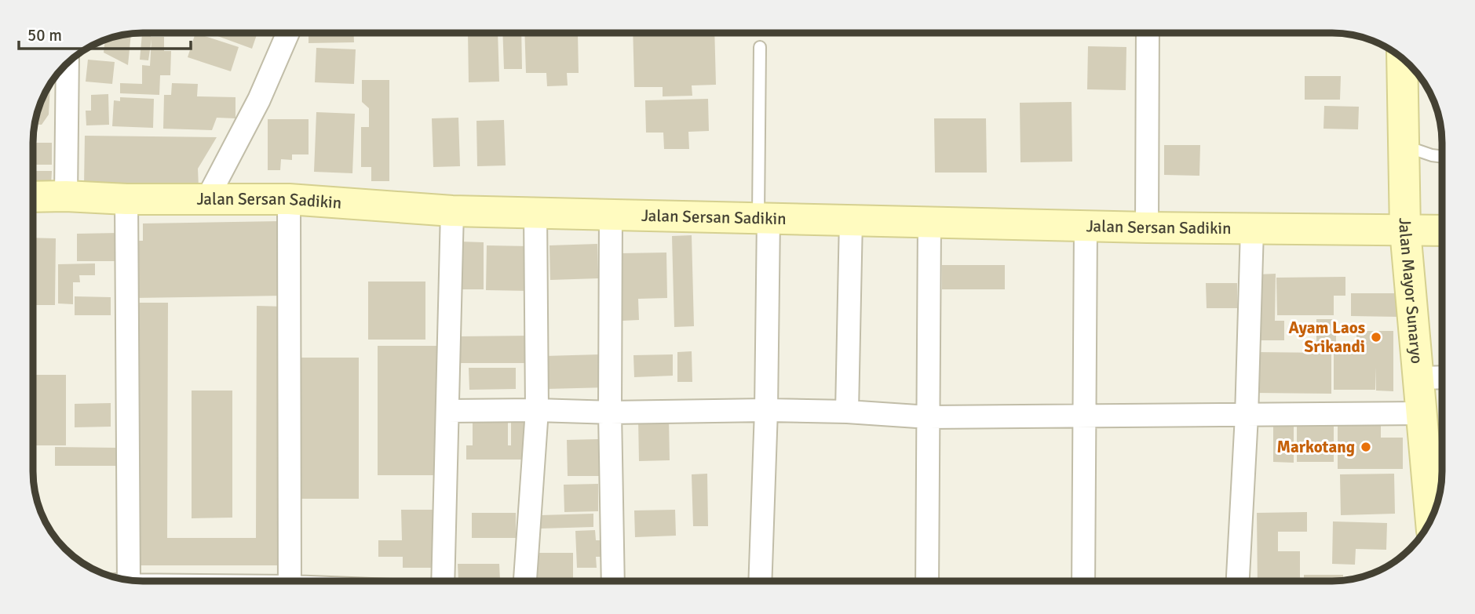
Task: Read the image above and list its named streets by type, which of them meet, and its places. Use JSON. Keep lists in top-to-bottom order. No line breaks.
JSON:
{"streets":{"main road":["Jalan Sersan Sadikin","Jalan Mayor Sunaryo"]},"crossings":[["Jalan Sersan Sadikin","Jalan Mayor Sunaryo"]],"places":["Ayam Laos Srikandi","Markotang"],"scale_bar":"50 m"}
